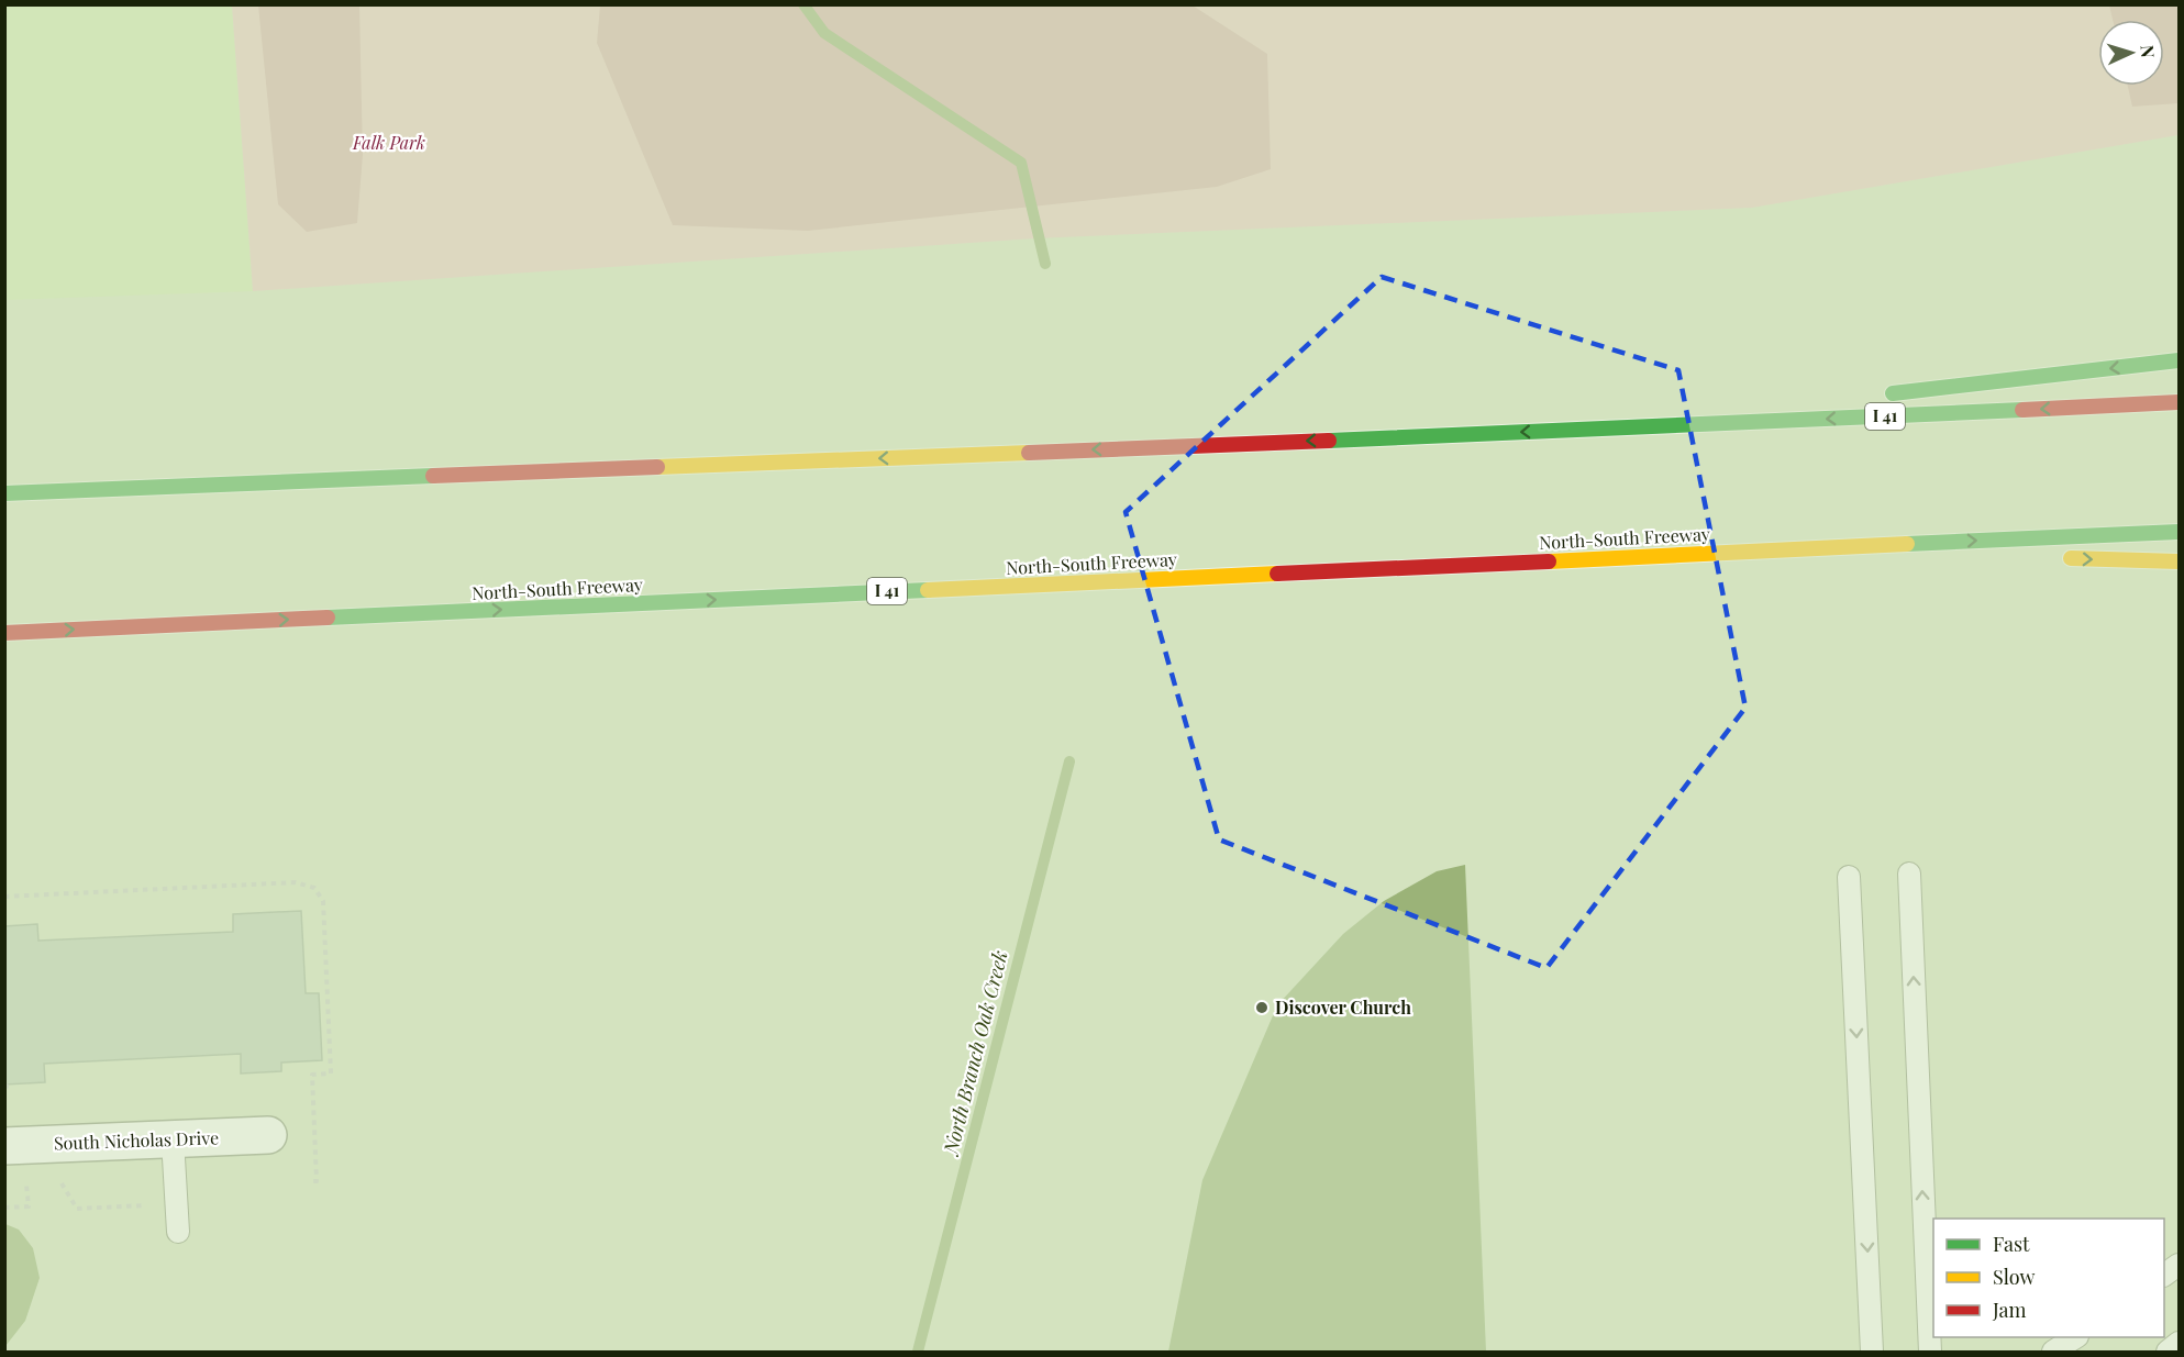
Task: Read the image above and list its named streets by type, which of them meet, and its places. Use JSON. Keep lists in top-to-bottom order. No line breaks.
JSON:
{"streets":{"highway":["I 41","North-South Freeway"],"street":["South Nicholas Drive"]},"water":["North Branch Oak Creek"],"parks":["Falk Park"],"places":["Discover Church"],"legend":["Fast","Slow","Jam"],"north":"right"}
